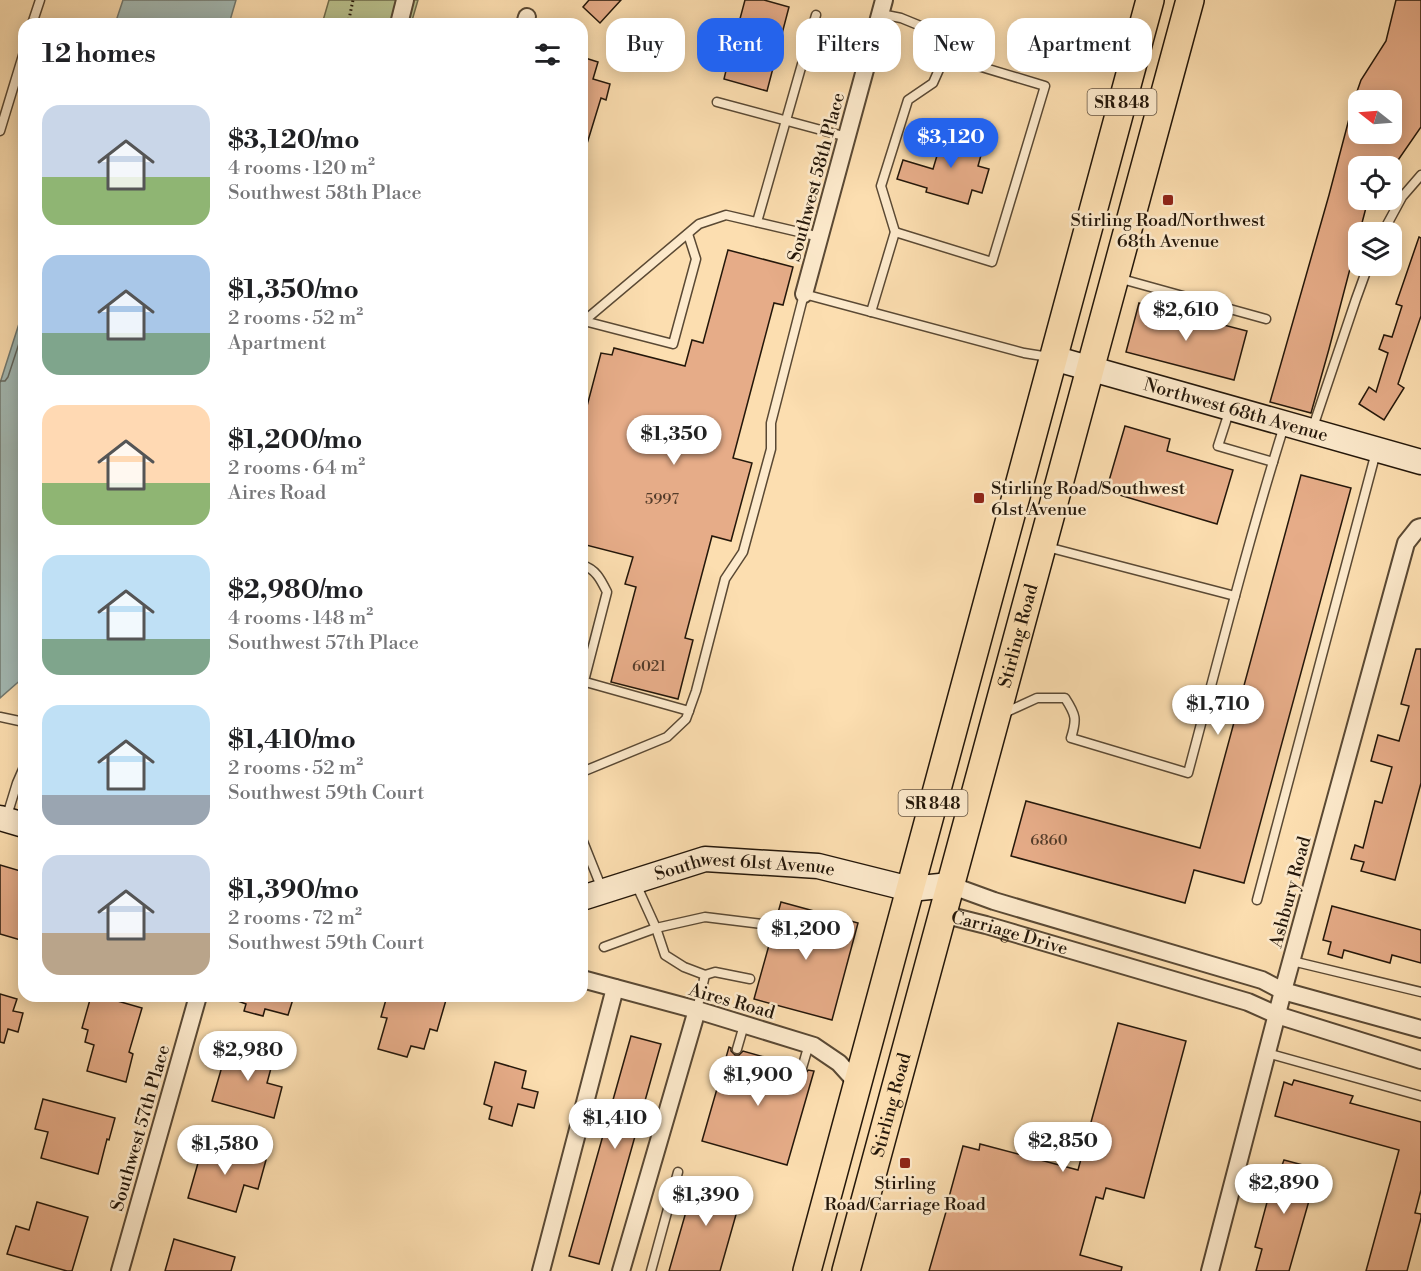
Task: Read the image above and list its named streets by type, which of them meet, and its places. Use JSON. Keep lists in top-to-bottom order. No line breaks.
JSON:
{"streets":{"main road":["SR 848","Stirling Road"],"street":["Southwest 58th Place","Northwest 68th Avenue","Southwest 61st Avenue","Ashbury Road","Carriage Drive","Aires Road","Southwest 57th Place"]},"crossings":[["Northwest 68th Avenue","Stirling Road"],["Stirling Road","Southwest 61st Avenue"],["Stirling Road","Carriage Drive"],["Stirling Road","Aires Road"],["Southwest 61st Avenue","Carriage Drive"],["Ashbury Road","Carriage Drive"]],"places":{"transit":["Stirling Road/Northwest 68th Avenue","Stirling Road/Southwest 61st Avenue","Stirling Road/Carriage Road"]},"house_numbers":["5997","6021","6860"],"north":"left","page":{"chip":["Buy","Rent","Filters","New","Apartment"],"heading":"12 homes","list":[{"name":"$3,120/mo","note":"4 rooms · 120 m² · Southwest 58th Place"},{"name":"$1,350/mo","note":"2 rooms · 52 m² · Apartment"},{"name":"$1,200/mo","note":"2 rooms · 64 m² · Aires Road"},{"name":"$2,980/mo","note":"4 rooms · 148 m² · Southwest 57th Place"},{"name":"$1,410/mo","note":"2 rooms · 52 m² · Southwest 59th Court"},{"name":"$1,390/mo","note":"2 rooms · 72 m² · Southwest 59th Court"}],"price":["$3,120","$2,610","$1,350","$1,710","$1,200","$2,980","$1,900","$1,410","$2,850","$1,580","$2,890","$1,390"]}}
